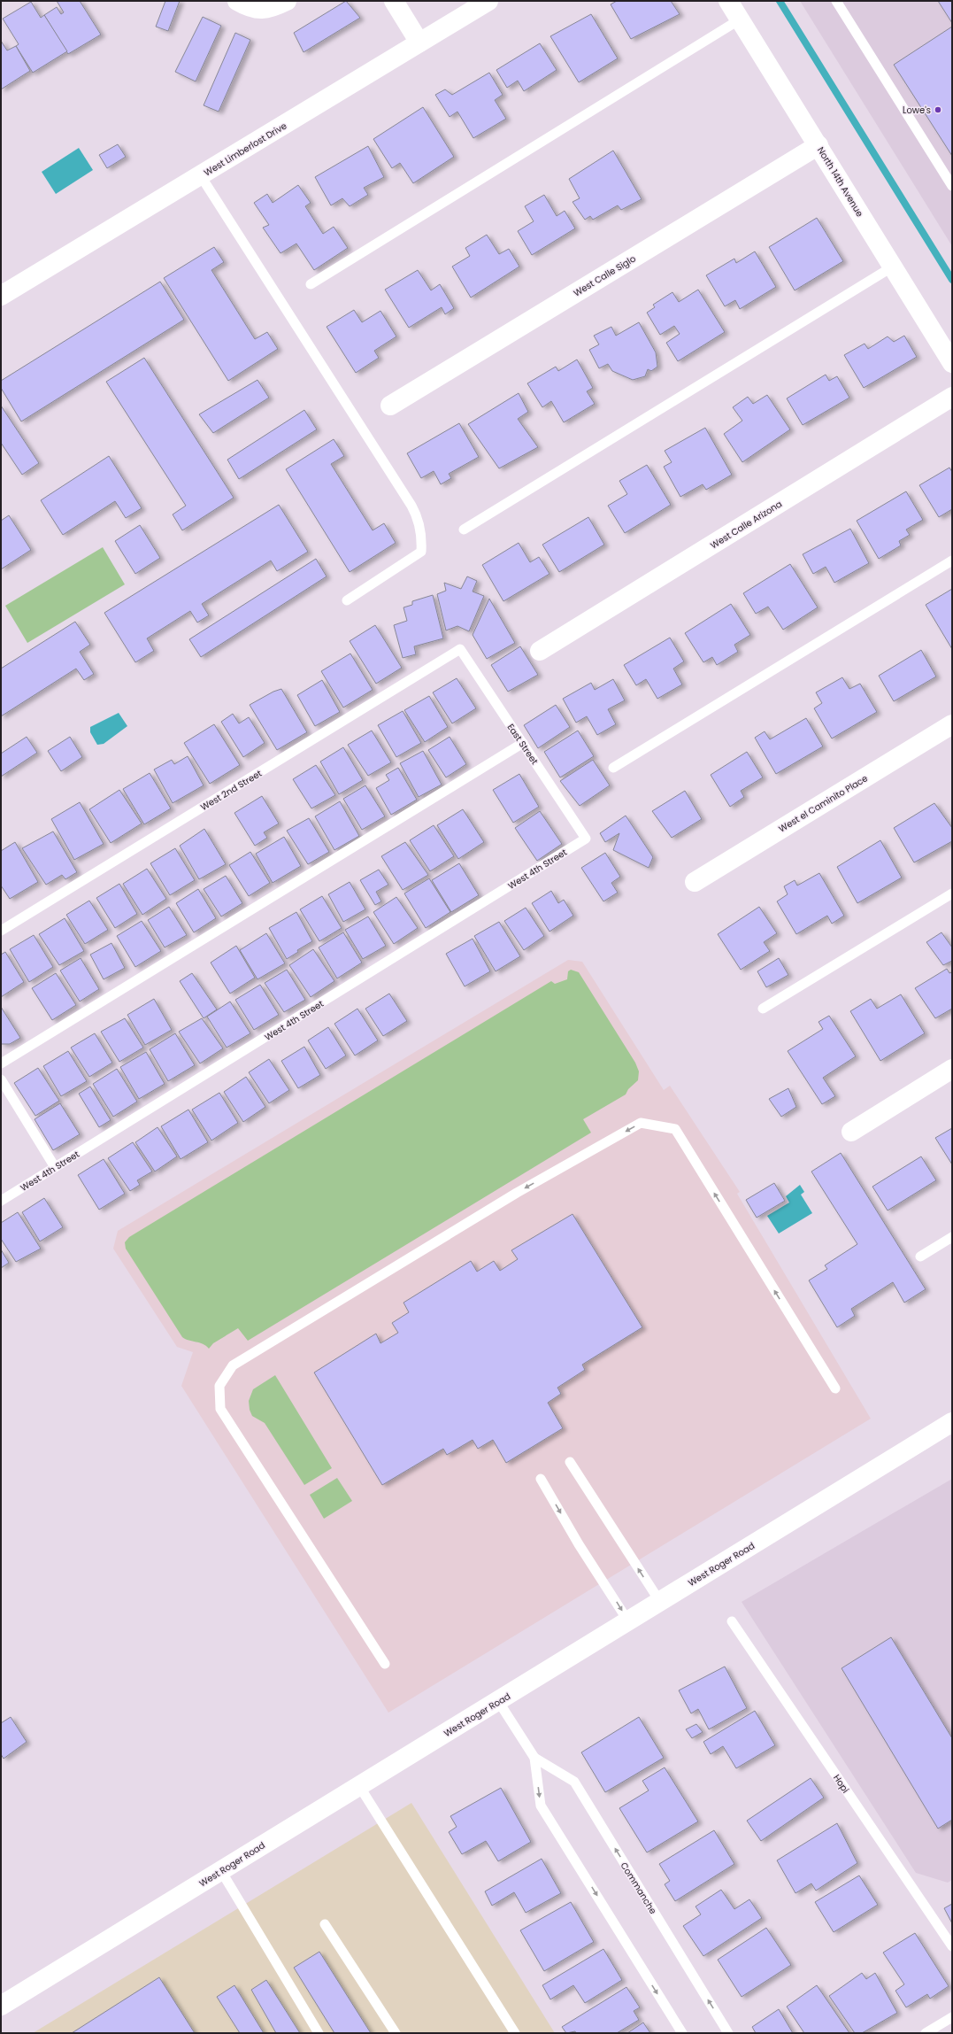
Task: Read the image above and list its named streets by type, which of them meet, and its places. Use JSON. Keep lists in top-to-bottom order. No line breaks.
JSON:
{"streets":{"street":["West Limberlost Drive","North 14th Avenue","West Calle Siglo","West Calle Arizona","West el Caminito Place","West Roger Road"],"lane":["East Street","West 2nd Street","West 4th Street","Hopi","Commanche"]},"crossings":[["North 14th Avenue","West Calle Siglo"],["East Street","West 2nd Street"],["East Street","West 4th Street"],["West Roger Road","Commanche"]],"places":["Lowe's"]}
